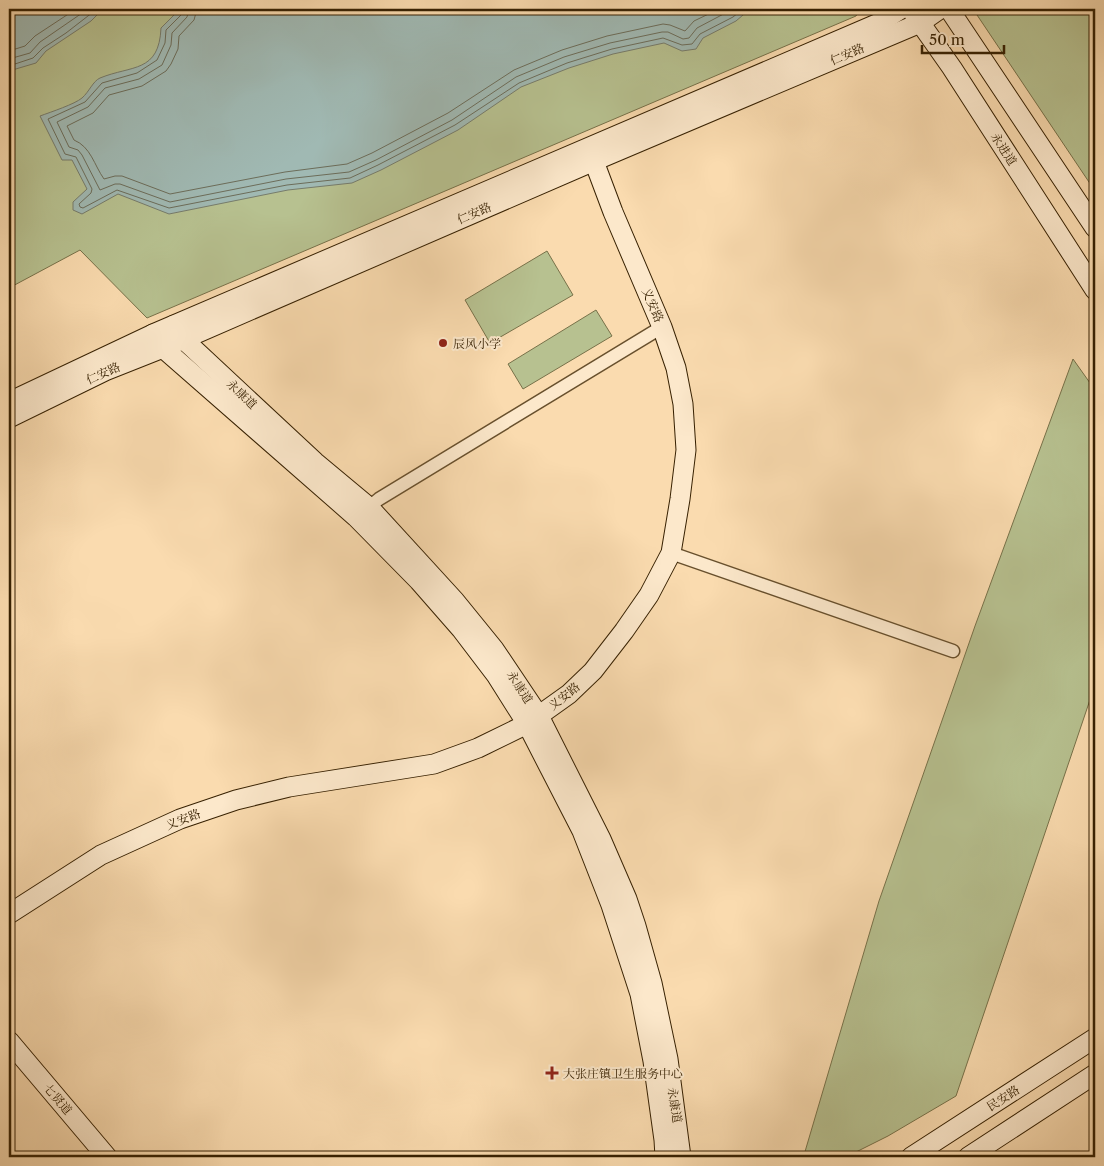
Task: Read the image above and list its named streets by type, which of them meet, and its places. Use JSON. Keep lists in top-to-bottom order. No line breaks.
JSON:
{"streets":{"street":["仁安路","永进道","义安路","永康道","民安路","七贤道"]},"crossings":[["仁安路","永进道"],["仁安路","义安路"],["仁安路","永康道"],["义安路","永康道"]],"places":{"other":["辰风小学"],"health":["大张庄镇卫生服务中心"]},"scale_bar":"50 m"}
